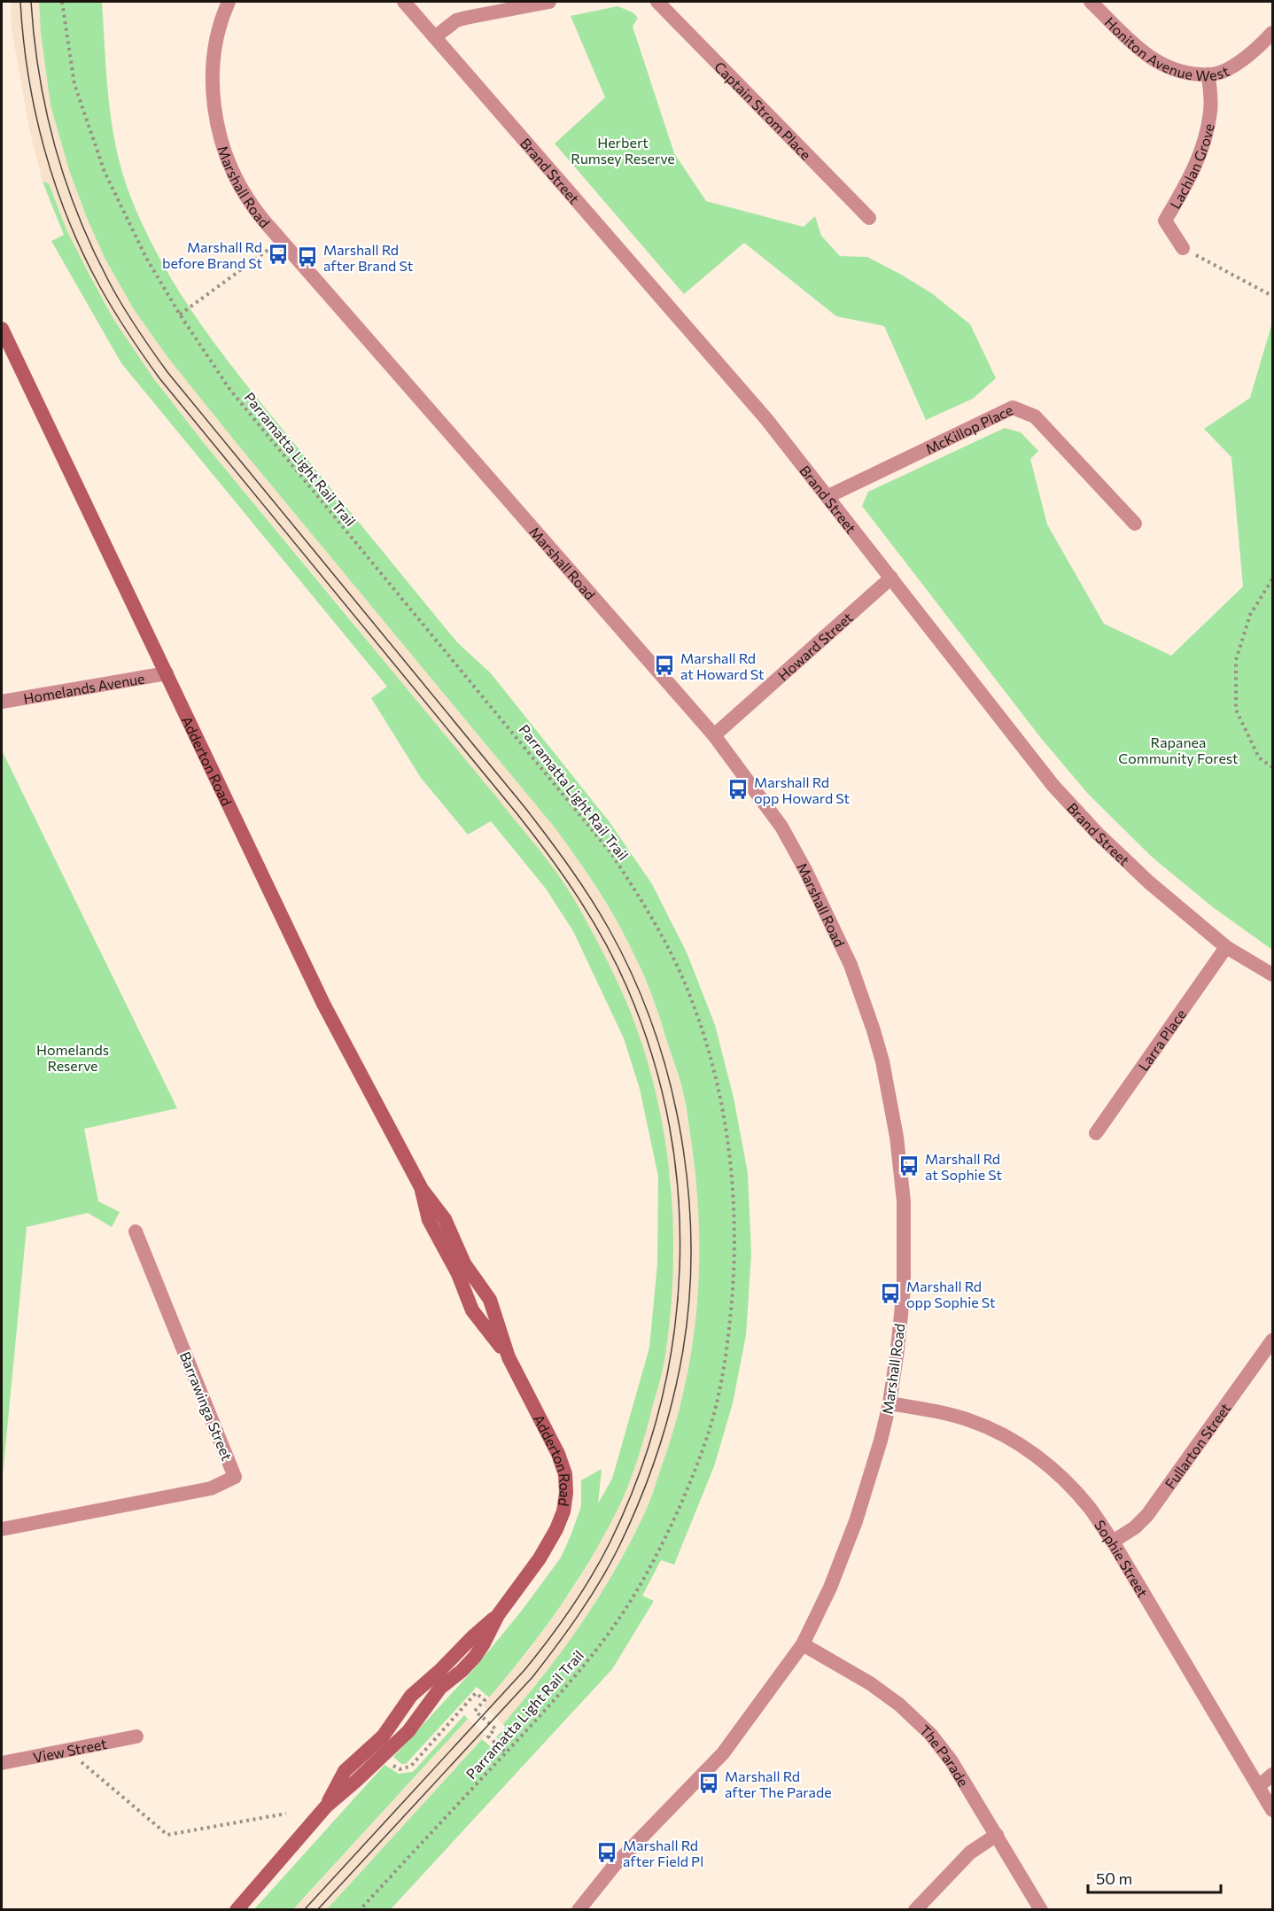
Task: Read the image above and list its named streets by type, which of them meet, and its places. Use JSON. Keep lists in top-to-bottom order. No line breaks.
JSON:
{"streets":{"main road":["Adderton Road"],"street":["Honiton Avenue West","Captain Strom Place","Lachlan Grove","Brand Street","Marshall Road","McKillop Place","Howard Street","Homelands Avenue","Larra Place","Barrawinga Street","Fullarton Street","Sophie Street","View Street","The Parade"],"path":["Parramatta Light Rail Trail"]},"crossings":[["Honiton Avenue West","Lachlan Grove"],["Brand Street","McKillop Place"],["Brand Street","Howard Street"],["Brand Street","Larra Place"],["Marshall Road","Howard Street"],["Marshall Road","Sophie Street"],["Marshall Road","The Parade"],["Homelands Avenue","Adderton Road"],["Fullarton Street","Sophie Street"]],"parks":["Herbert Rumsey Reserve","Rapanea Community Forest","Homelands Reserve"],"places":{"bus stop":["Marshall Rd before Brand St","Marshall Rd after Brand St","Marshall Rd at Howard St","Marshall Rd opp Howard St","Marshall Rd at Sophie St","Marshall Rd opp Sophie St","Marshall Rd after The Parade","Marshall Rd after Field Pl"]},"scale_bar":"50 m"}
